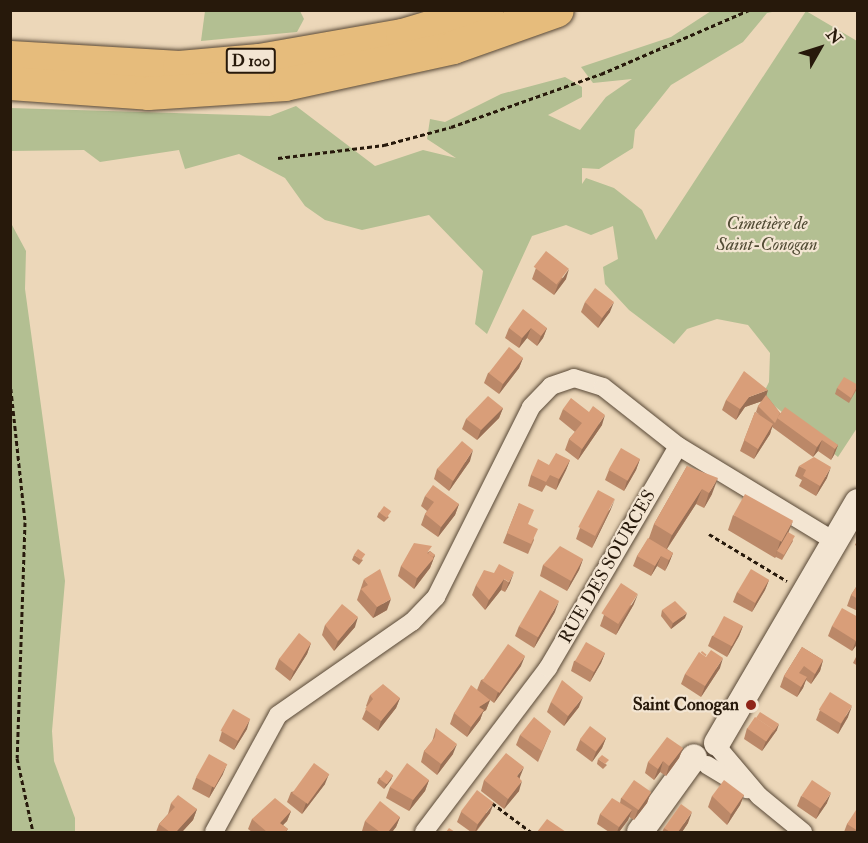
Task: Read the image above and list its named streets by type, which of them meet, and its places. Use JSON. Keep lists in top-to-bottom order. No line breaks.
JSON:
{"streets":{"highway":["D 100"],"street":["RUE DES SOURCES"]},"parks":["Cimetière de Saint-Conogan"],"places":["Saint Conogan"],"north":"top right"}
